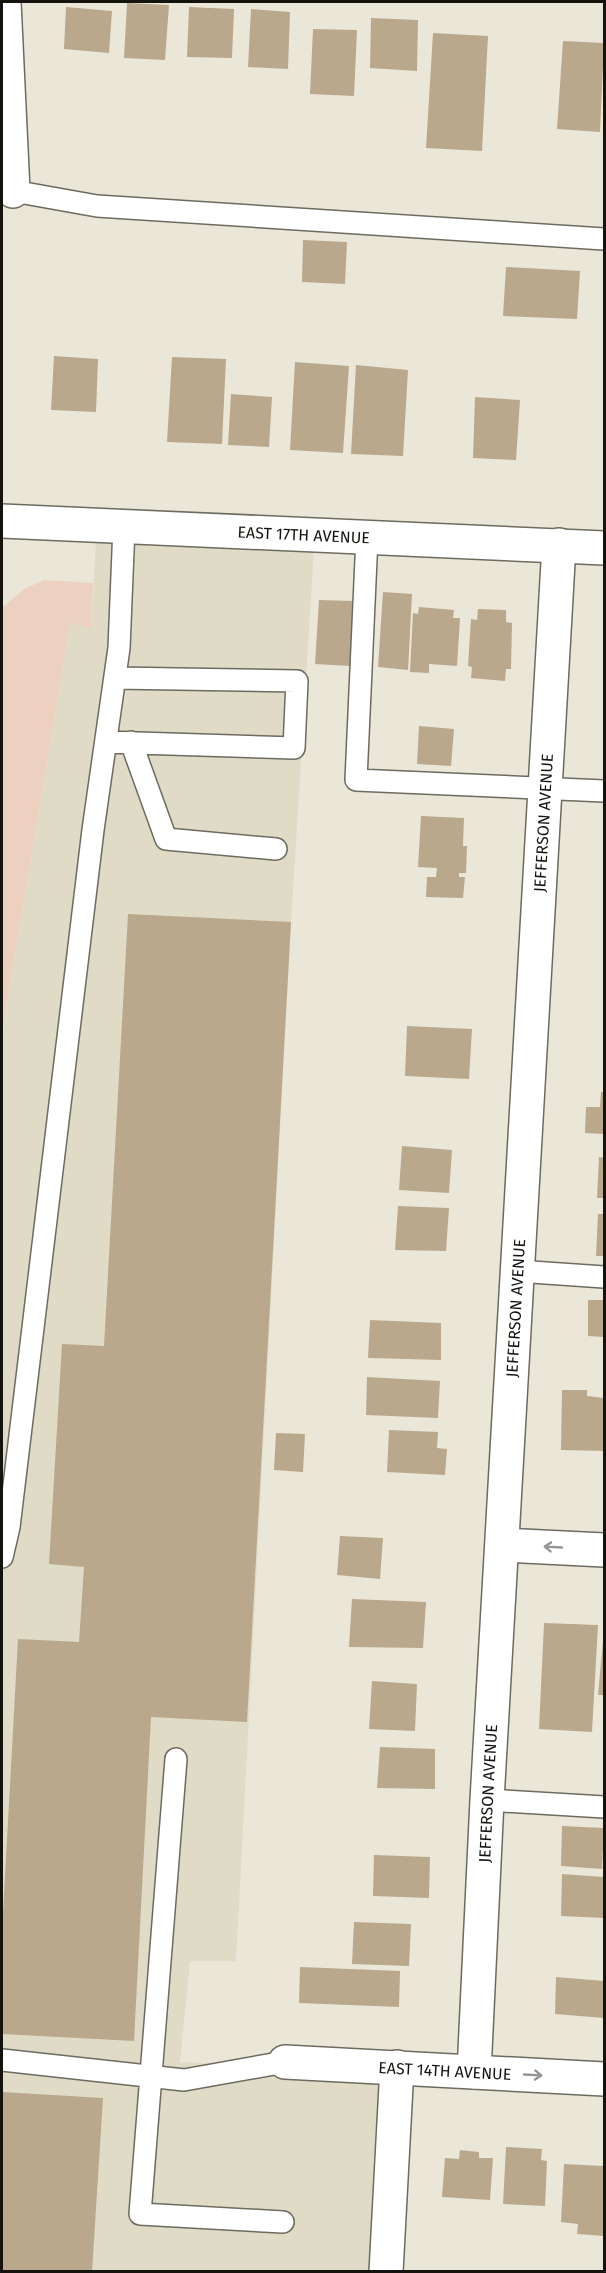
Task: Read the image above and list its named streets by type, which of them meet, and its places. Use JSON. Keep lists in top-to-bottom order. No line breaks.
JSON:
{"streets":{"street":["EAST 17TH AVENUE","JEFFERSON AVENUE","EAST 14TH AVENUE"]},"crossings":[["EAST 17TH AVENUE","JEFFERSON AVENUE"],["JEFFERSON AVENUE","EAST 14TH AVENUE"]],"one_way":["EAST 14TH AVENUE"]}
